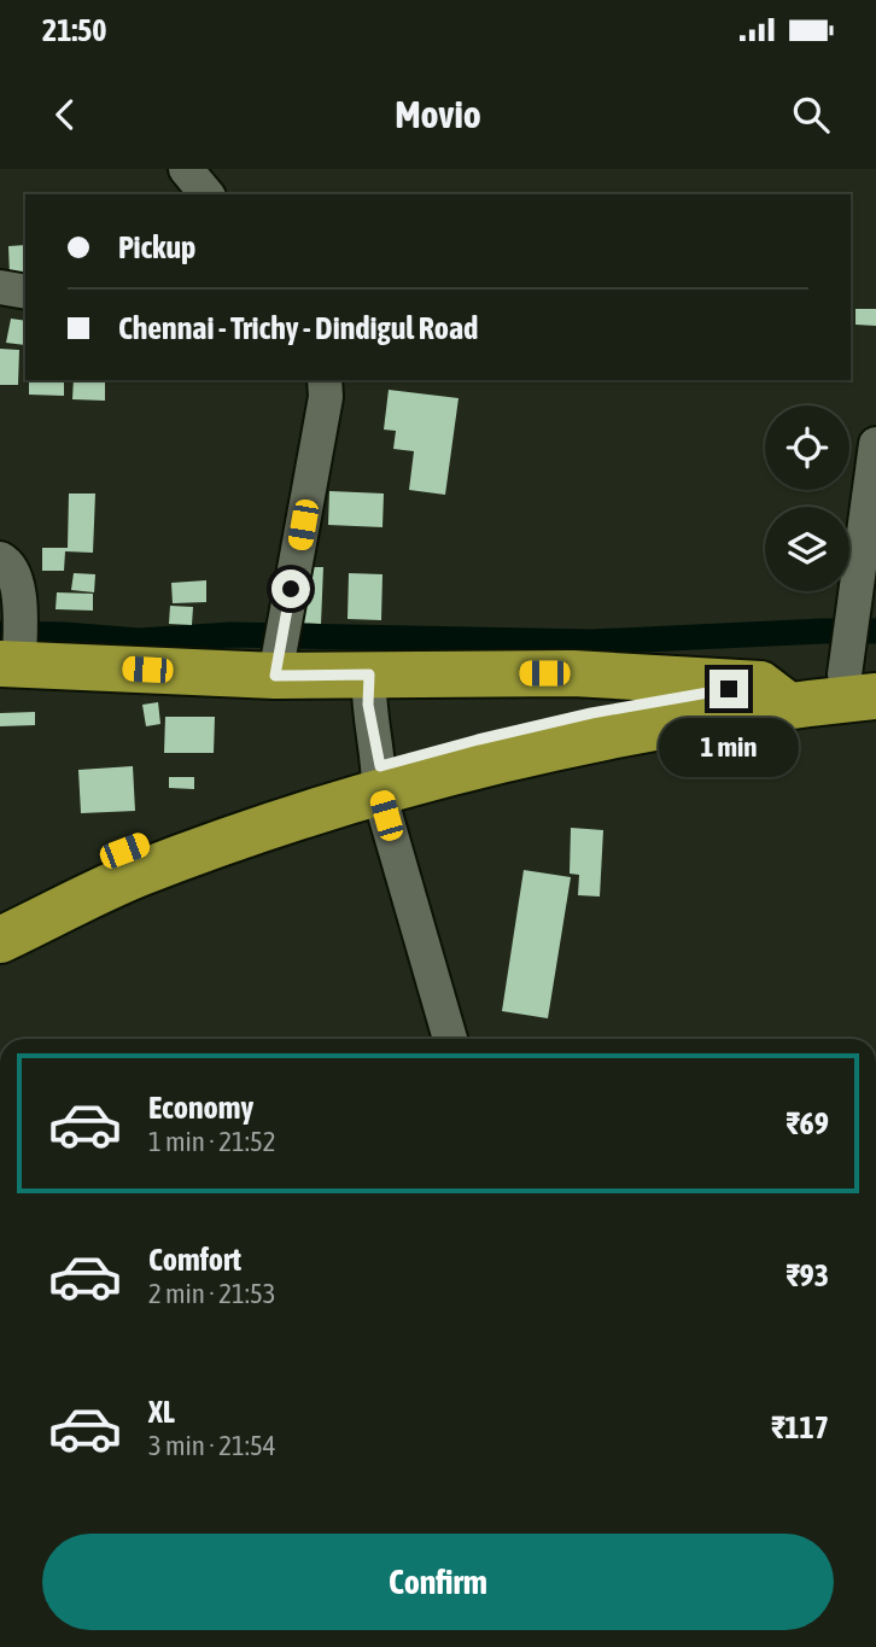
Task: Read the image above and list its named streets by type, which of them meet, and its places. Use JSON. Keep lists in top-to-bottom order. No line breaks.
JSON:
{"page":{"status":"21:50","header":"Movio","banner":["Pickup","Chennai - Trichy - Dindigul Road"],"bubble":"1 min","list":[{"name":"Economy","note":"1 min · 21:52","value":"₹69"},{"name":"Comfort","note":"2 min · 21:53","value":"₹93"},{"name":"XL","note":"3 min · 21:54","value":"₹117"}],"buttons":"Confirm"}}
